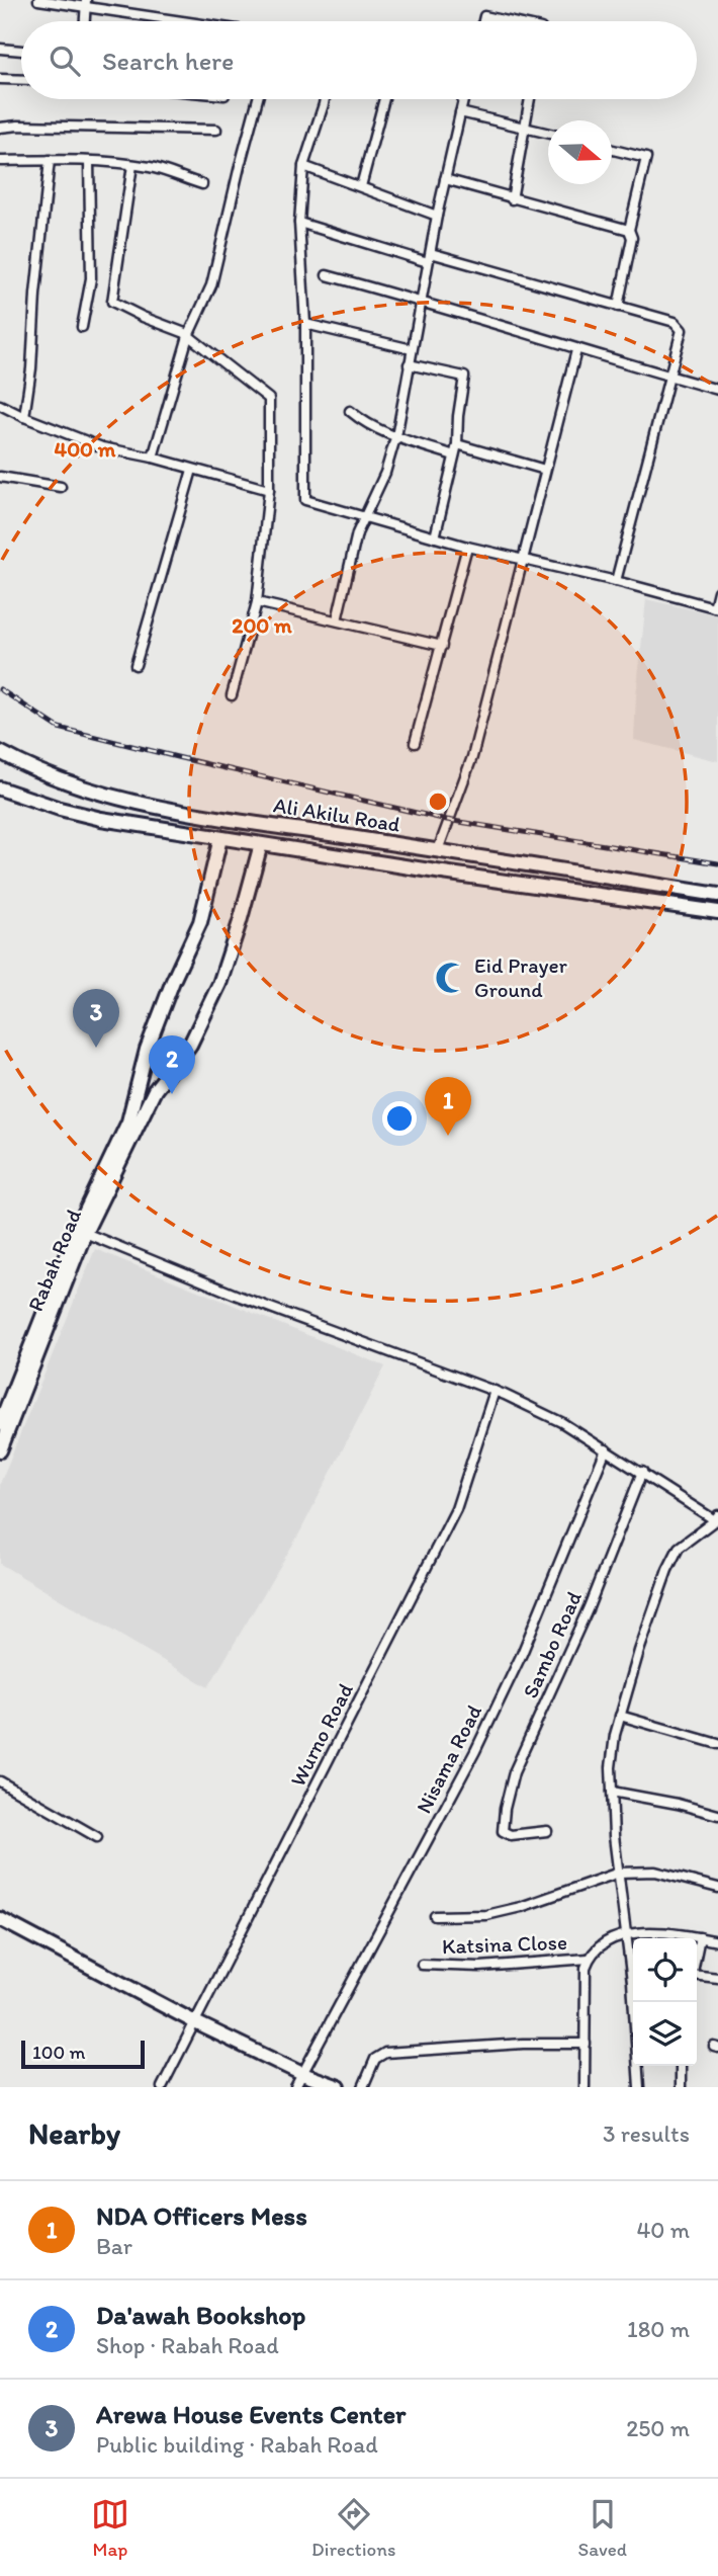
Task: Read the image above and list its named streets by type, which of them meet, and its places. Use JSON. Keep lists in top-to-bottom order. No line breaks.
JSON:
{"streets":{"main road":["Ali Akilu Road","Rabah Road"],"street":["Sambo Road","Wurno Road","Nisama Road","Katsina Close"]},"crossings":[["Ali Akilu Road","Rabah Road"]],"places":{"mosque":["Eid Prayer Ground"]},"scale_bar":"100 m","north":"right","page":{"search":"Search here","pins":["3","2","1"],"scale":"100 m","heading":["Nearby","3 results"],"list":[{"mark":"1","name":"NDA Officers Mess","note":"Bar","value":"40 m"},{"mark":"2","name":"Da'awah Bookshop","note":"Shop · Rabah Road","value":"180 m"},{"mark":"3","name":"Arewa House Events Center","note":"Public building · Rabah Road","value":"250 m"}],"nav":["Map","Directions","Saved"]},"rings":["400 m","200 m"]}
